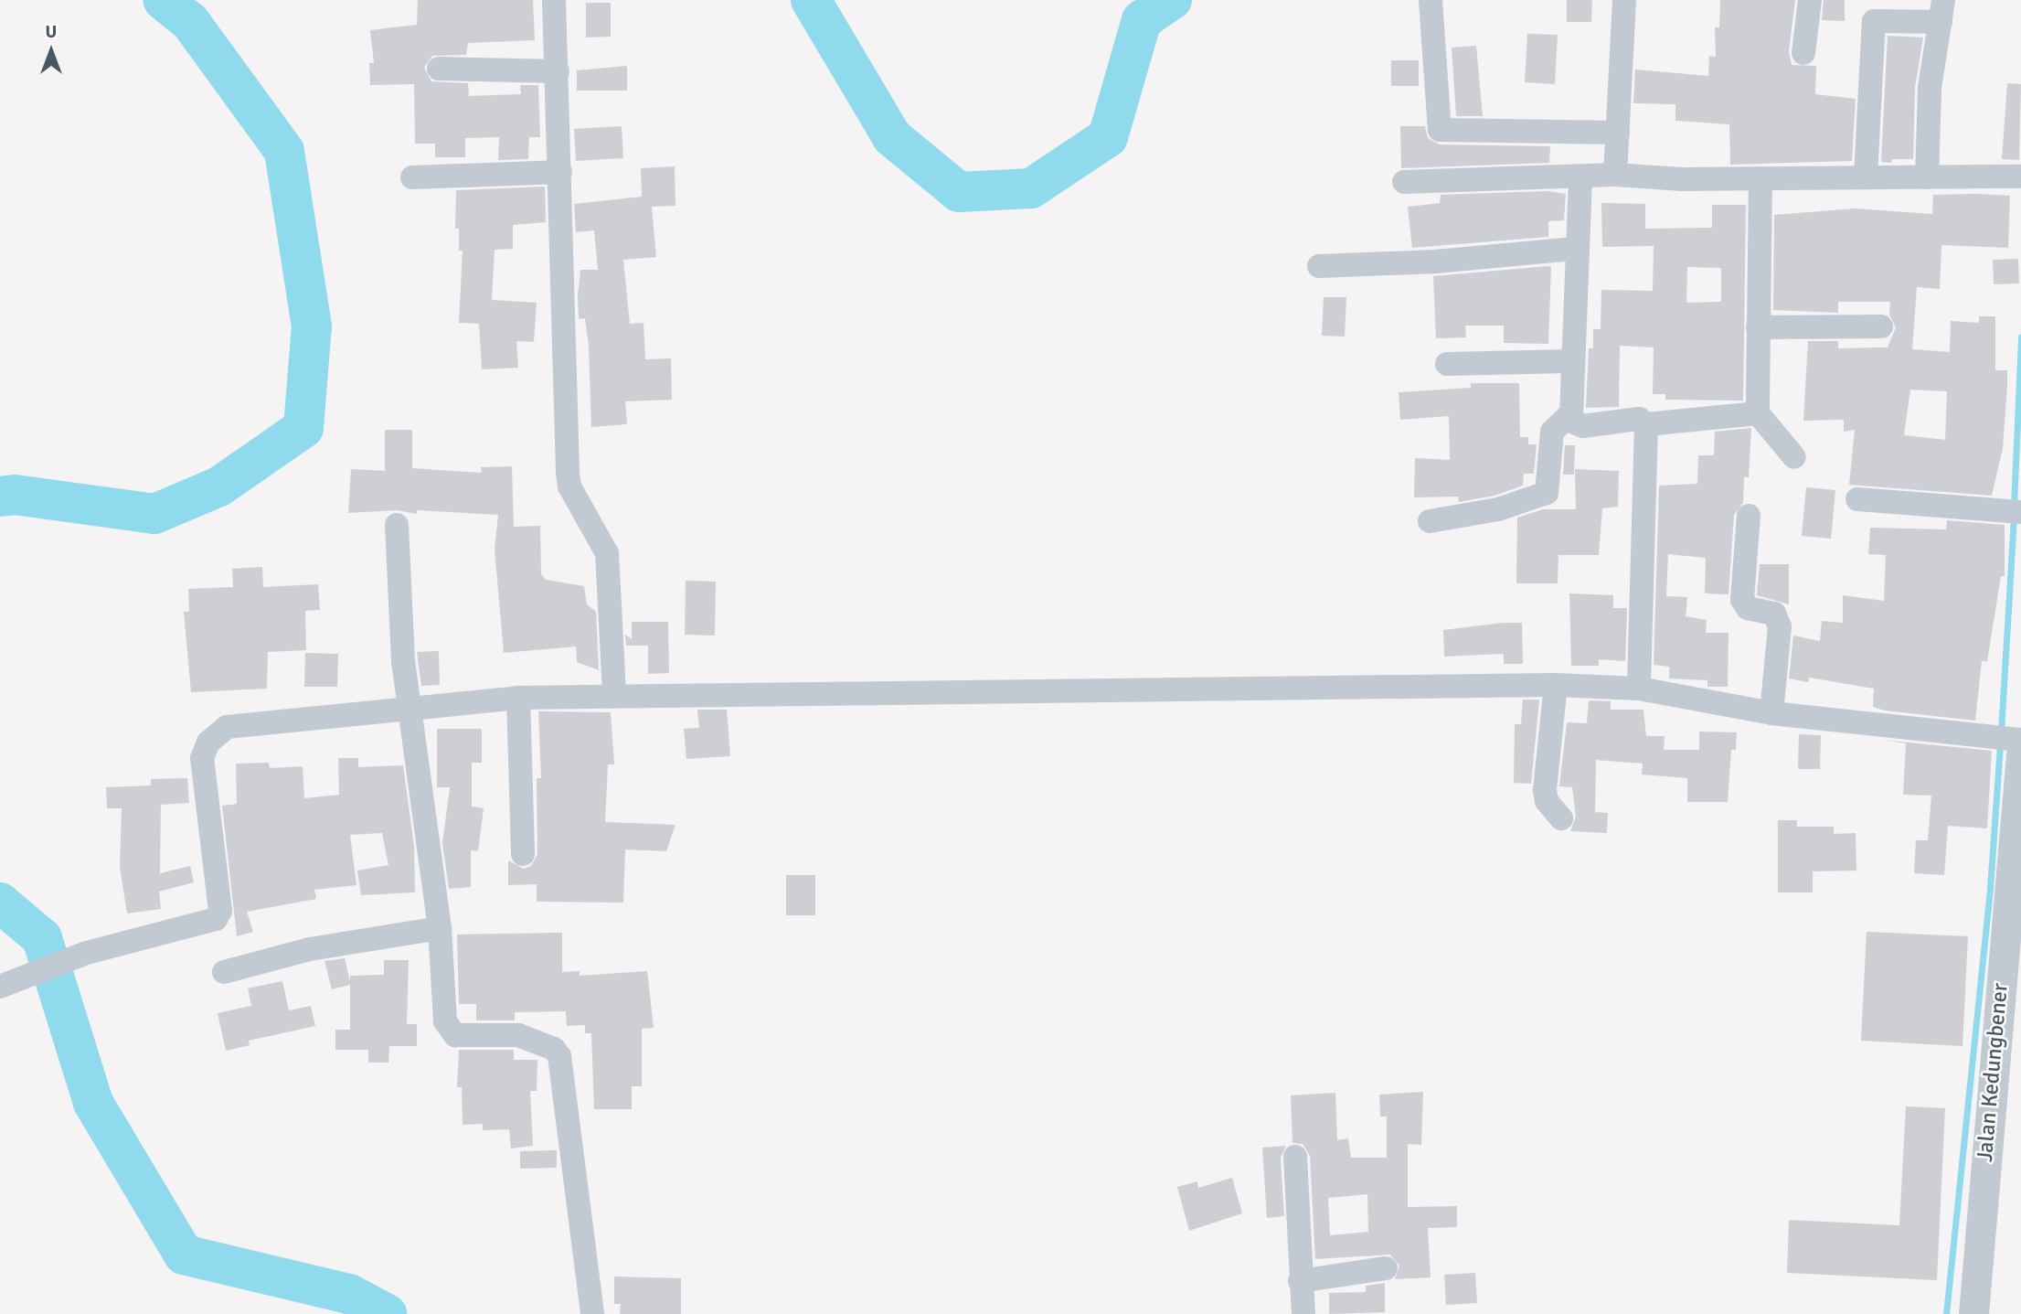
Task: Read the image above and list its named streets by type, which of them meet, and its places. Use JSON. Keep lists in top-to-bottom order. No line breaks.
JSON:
{"streets":{"street":["Jalan Kedungbener"]},"north":"top"}
